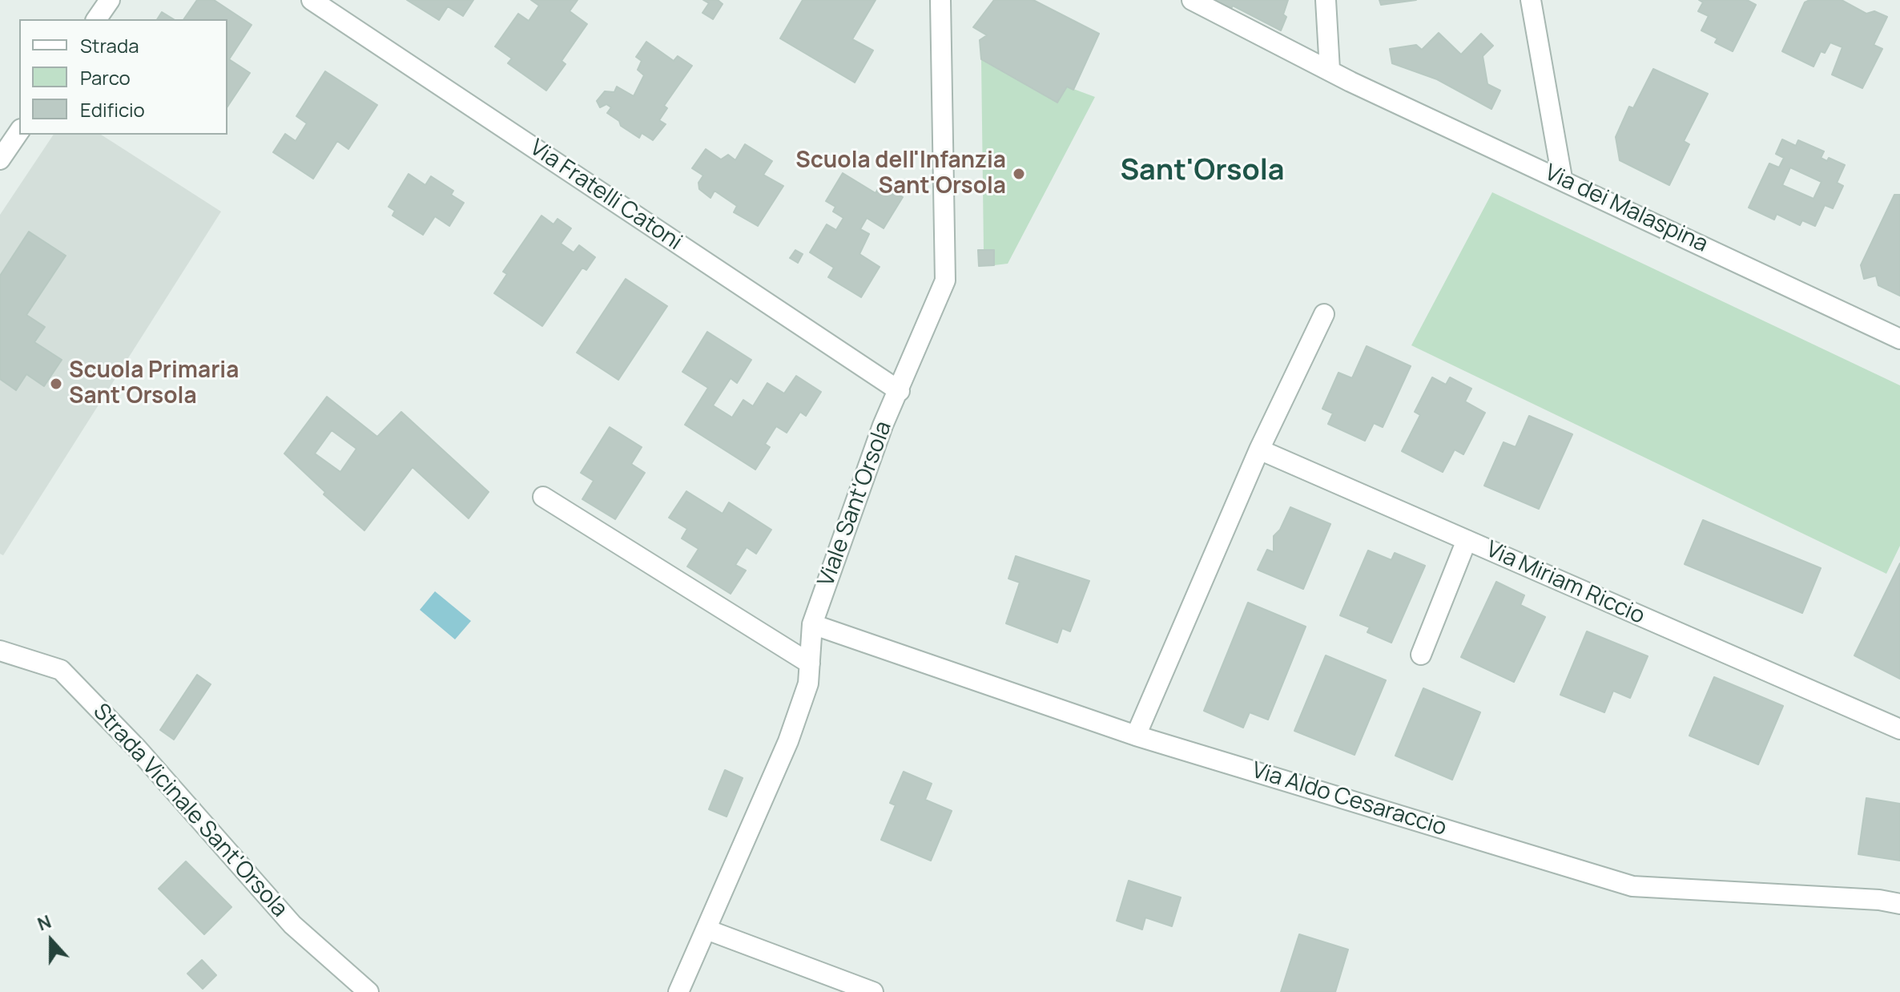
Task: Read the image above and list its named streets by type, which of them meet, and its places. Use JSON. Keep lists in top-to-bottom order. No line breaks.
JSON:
{"streets":{"street":["Via Fratelli Catoni","Via dei Malaspina","Viale Sant'Orsola","Via Miriam Riccio","Via Aldo Cesaraccio","Strada Vicinale Sant'Orsola"]},"crossings":[["Via Fratelli Catoni","Viale Sant'Orsola"],["Viale Sant'Orsola","Via Aldo Cesaraccio"]],"districts":["Sant'Orsola"],"places":["Scuola dell'Infanzia Sant'Orsola","Scuola Primaria Sant'Orsola"],"legend":["Strada","Parco","Edificio"],"north":"top"}
